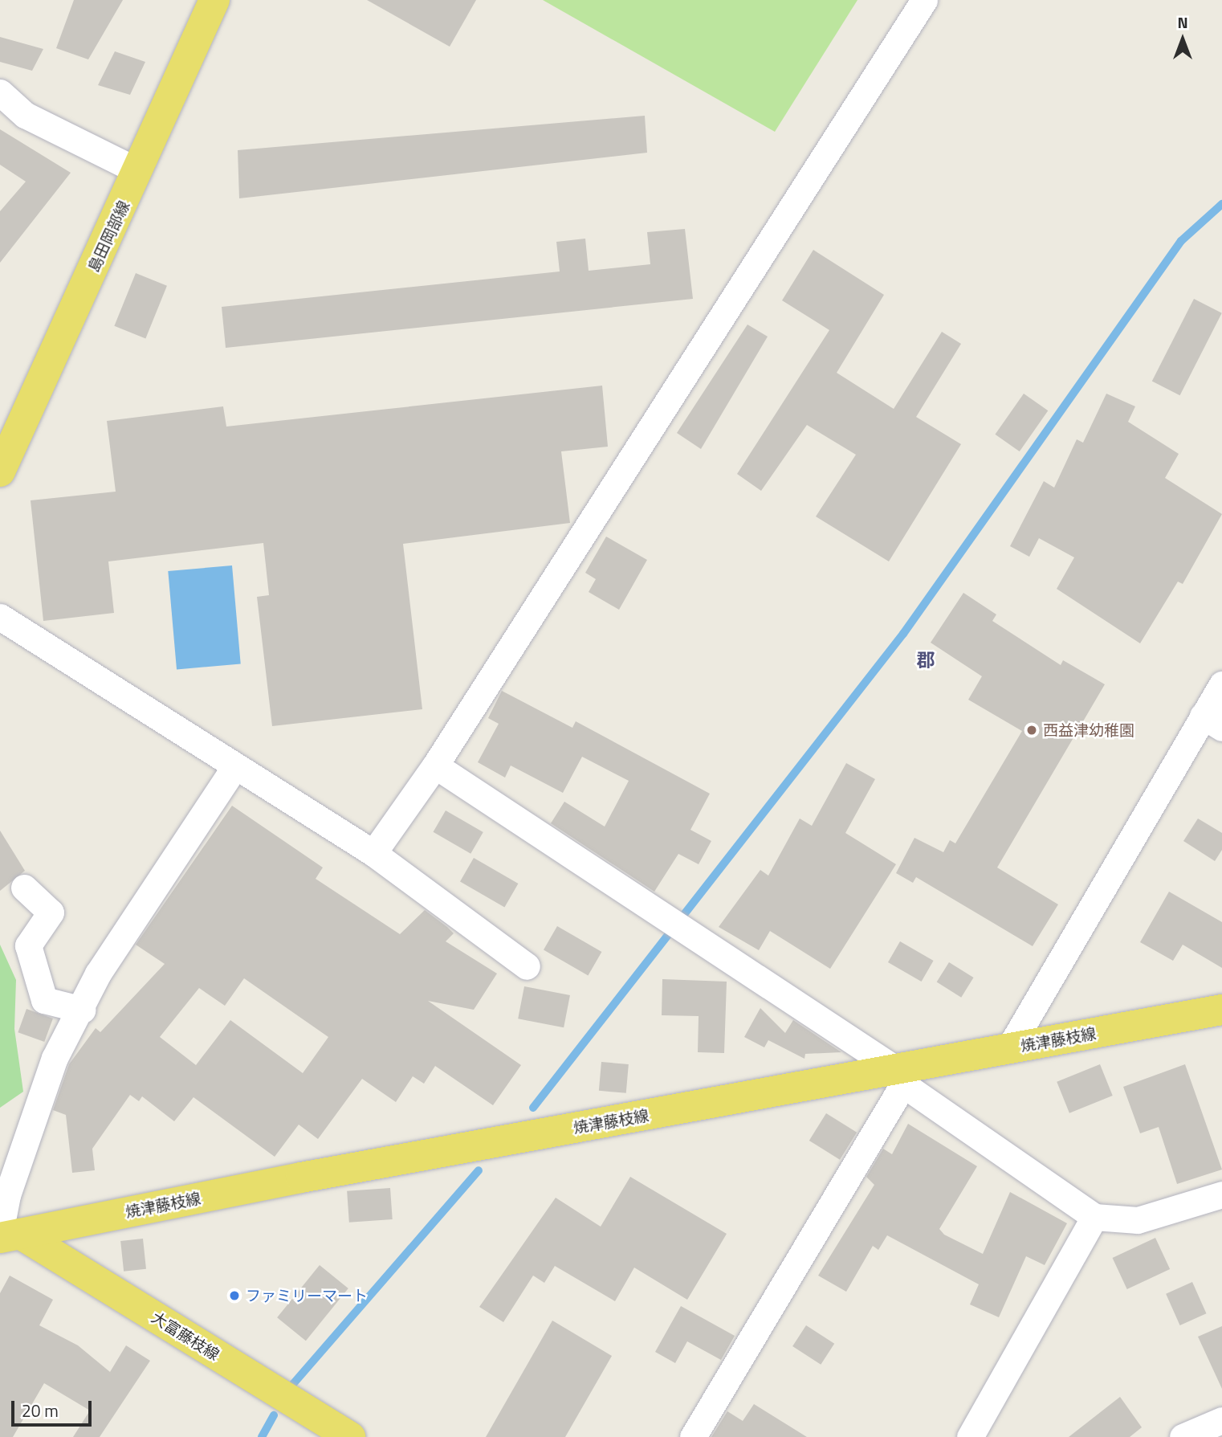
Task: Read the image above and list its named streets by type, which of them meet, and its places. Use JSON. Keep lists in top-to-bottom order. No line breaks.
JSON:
{"streets":{"main road":["島田岡部線","焼津藤枝線","大富藤枝線"]},"crossings":[["焼津藤枝線","大富藤枝線"]],"districts":["郡"],"places":["西益津幼稚園","ファミリーマート"],"scale_bar":"20 m","north":"top"}
